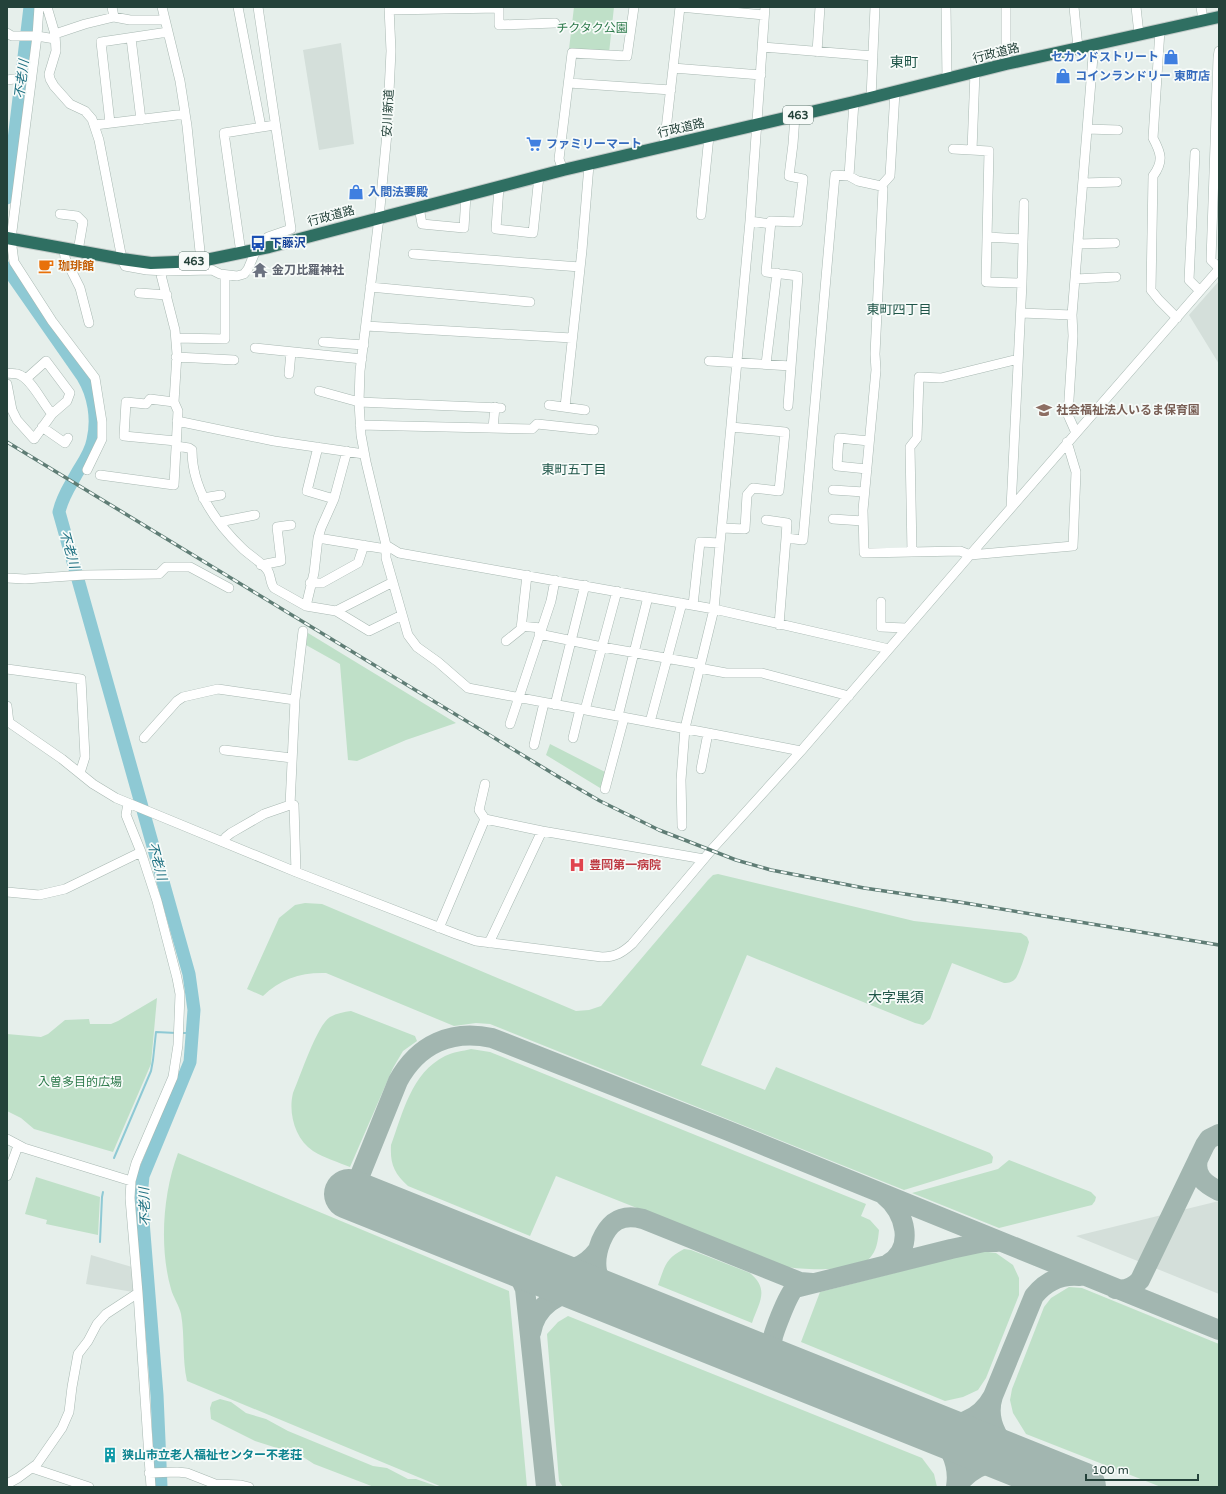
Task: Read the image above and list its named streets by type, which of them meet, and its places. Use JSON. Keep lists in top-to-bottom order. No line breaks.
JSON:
{"streets":{"highway":["行政道路","463"],"street":["安川新道"]},"crossings":[["行政道路","安川新道"]],"districts":["東町","東町四丁目","東町五丁目","大字黒須"],"water":["不老川"],"parks":["チクタク公園","入曽多目的広場"],"places":{"shop":["セカンドストリート","コインランドリー 東町店","入間法要殿"],"supermarket":["ファミリーマート"],"bus stop":["下藤沢"],"cafe":["珈琲館"],"temple":["金刀比羅神社"],"school or university":["社会福祉法人いるま保育園"],"hospital":["豊岡第一病院"],"building":["狭山市立老人福祉センター不老荘"]},"scale_bar":"100 m"}
